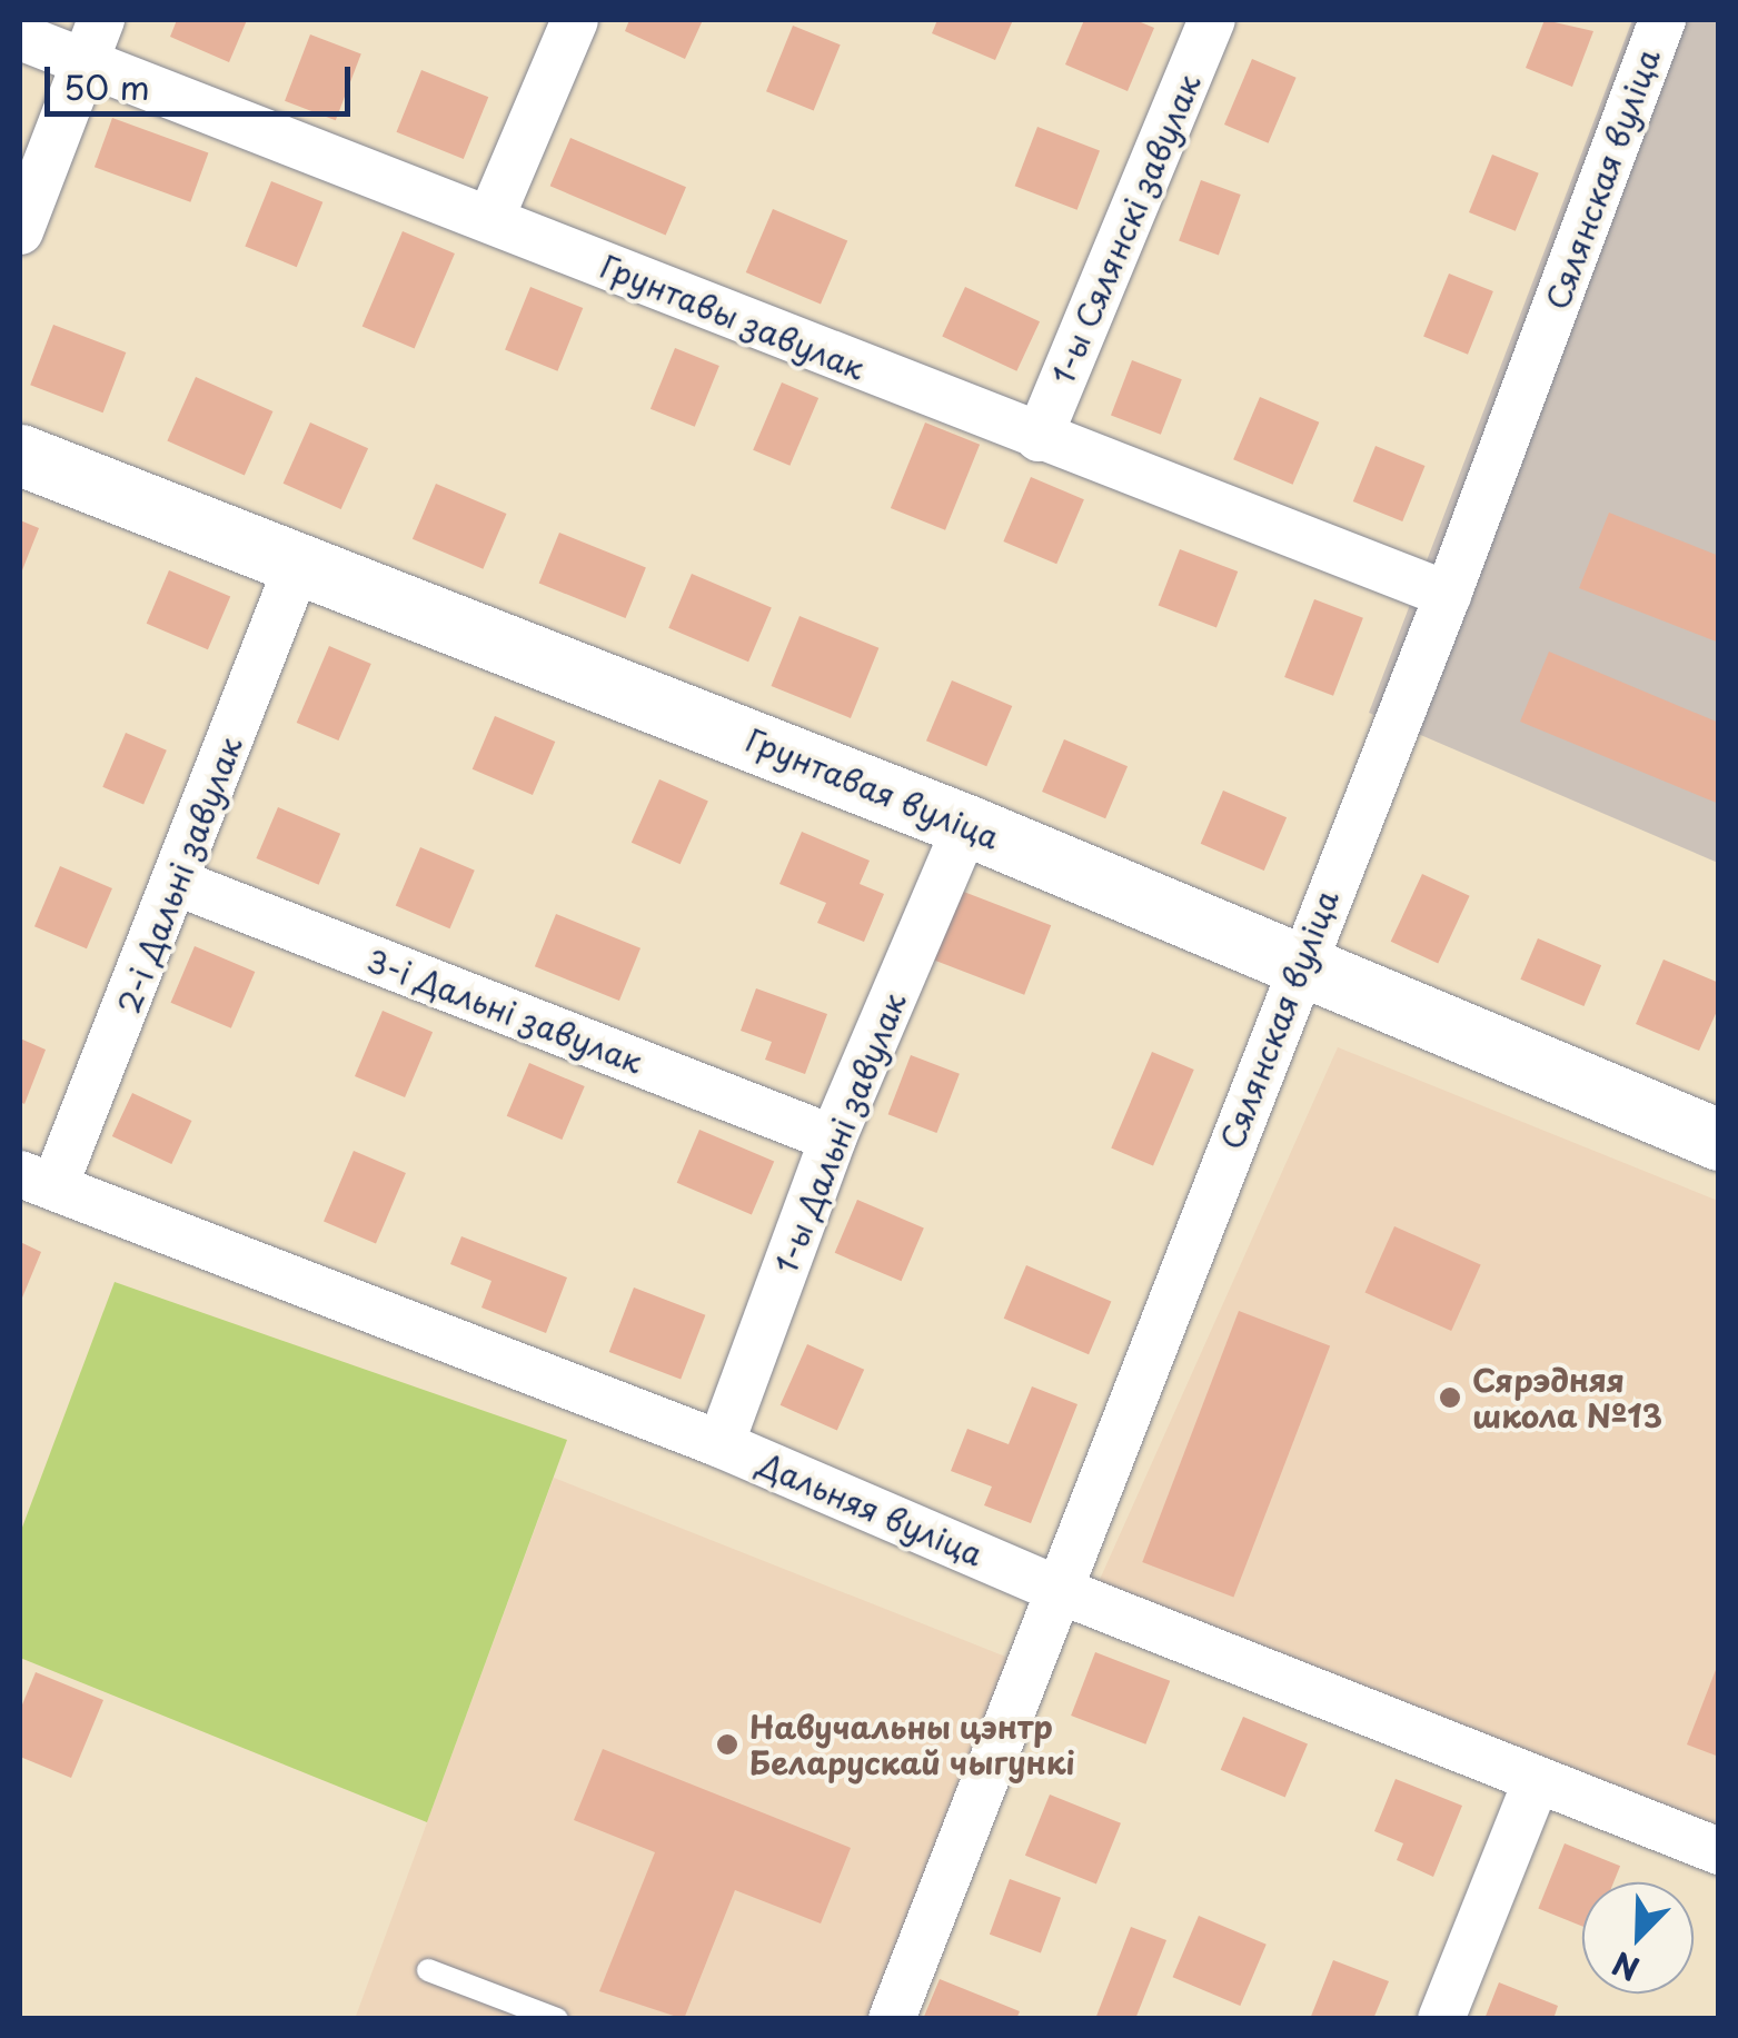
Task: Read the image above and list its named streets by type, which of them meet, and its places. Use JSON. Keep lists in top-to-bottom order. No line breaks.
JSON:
{"streets":{"main road":["Грунтавая вуліца"],"street":["Сялянская вуліца","1-ы Сялянскі завулак","Грунтавы завулак","2-і Дальні завулак","3-і Дальні завулак","1-ы Дальні завулак","Дальняя вуліца"]},"crossings":[["Сялянская вуліца","Грунтавы завулак"],["Сялянская вуліца","Грунтавая вуліца"],["Сялянская вуліца","Дальняя вуліца"],["1-ы Сялянскі завулак","Грунтавы завулак"],["Грунтавая вуліца","2-і Дальні завулак"],["Грунтавая вуліца","1-ы Дальні завулак"],["2-і Дальні завулак","3-і Дальні завулак"],["2-і Дальні завулак","Дальняя вуліца"],["3-і Дальні завулак","1-ы Дальні завулак"],["1-ы Дальні завулак","Дальняя вуліца"]],"places":["Сярэдняя школа №13","Навучальны цэнтр Беларускай чыгункі"],"scale_bar":"50 m","north":"bottom left"}
